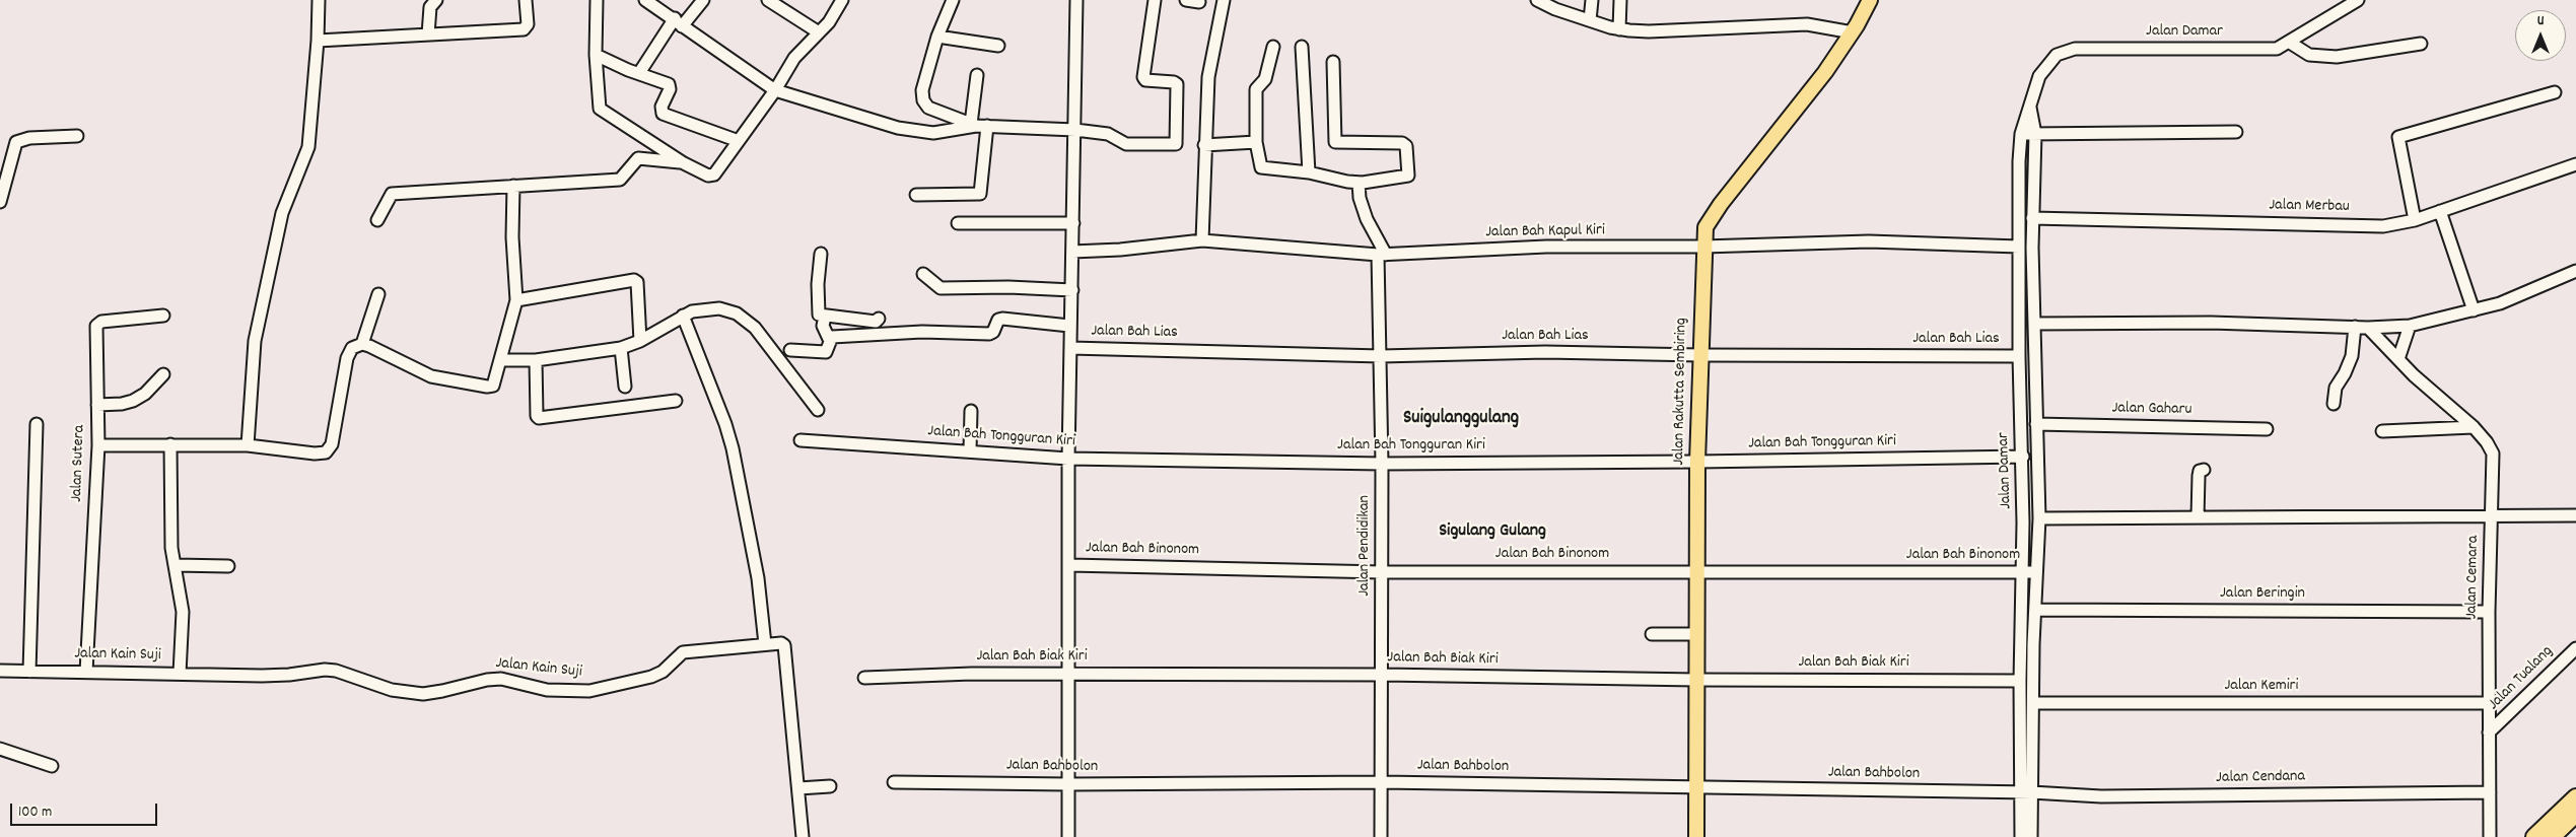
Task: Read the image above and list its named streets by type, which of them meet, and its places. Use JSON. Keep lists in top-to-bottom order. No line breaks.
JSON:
{"streets":{"main road":["Jalan Rakutta Sembiring"],"street":["Jalan Damar","Jalan Merbau","Jalan Bah Kapul Kiri","Jalan Bah Lias","Jalan Gaharu","Jalan Bah Tongguran Kiri","Jalan Sutera","Jalan Pendidikan","Jalan Bah Binonom","Jalan Cemara","Jalan Beringin","Jalan Kain Suji","Jalan Bah Biak Kiri","Jalan Tualang","Jalan Kemiri","Jalan Bahbolon","Jalan Cendana"]},"crossings":[["Jalan Damar","Jalan Merbau"],["Jalan Damar","Jalan Bah Kapul Kiri"],["Jalan Damar","Jalan Bah Lias"],["Jalan Damar","Jalan Gaharu"],["Jalan Damar","Jalan Bah Tongguran Kiri"],["Jalan Damar","Jalan Bah Binonom"],["Jalan Damar","Jalan Beringin"],["Jalan Damar","Jalan Bah Biak Kiri"],["Jalan Damar","Jalan Kemiri"],["Jalan Damar","Jalan Bahbolon"],["Jalan Damar","Jalan Cendana"],["Jalan Bah Kapul Kiri","Jalan Rakutta Sembiring"],["Jalan Bah Kapul Kiri","Jalan Pendidikan"],["Jalan Bah Lias","Jalan Rakutta Sembiring"],["Jalan Bah Lias","Jalan Pendidikan"],["Jalan Rakutta Sembiring","Jalan Bah Tongguran Kiri"],["Jalan Rakutta Sembiring","Jalan Bah Binonom"],["Jalan Rakutta Sembiring","Jalan Bah Biak Kiri"],["Jalan Rakutta Sembiring","Jalan Bahbolon"],["Jalan Bah Tongguran Kiri","Jalan Pendidikan"],["Jalan Sutera","Jalan Kain Suji"],["Jalan Pendidikan","Jalan Bah Binonom"],["Jalan Pendidikan","Jalan Bah Biak Kiri"],["Jalan Pendidikan","Jalan Bahbolon"],["Jalan Cemara","Jalan Beringin"],["Jalan Cemara","Jalan Tualang"],["Jalan Cemara","Jalan Kemiri"],["Jalan Cemara","Jalan Cendana"],["Jalan Bahbolon","Jalan Cendana"]],"districts":["Suigulanggulang","Sigulang Gulang"],"scale_bar":"100 m","north":"top"}
